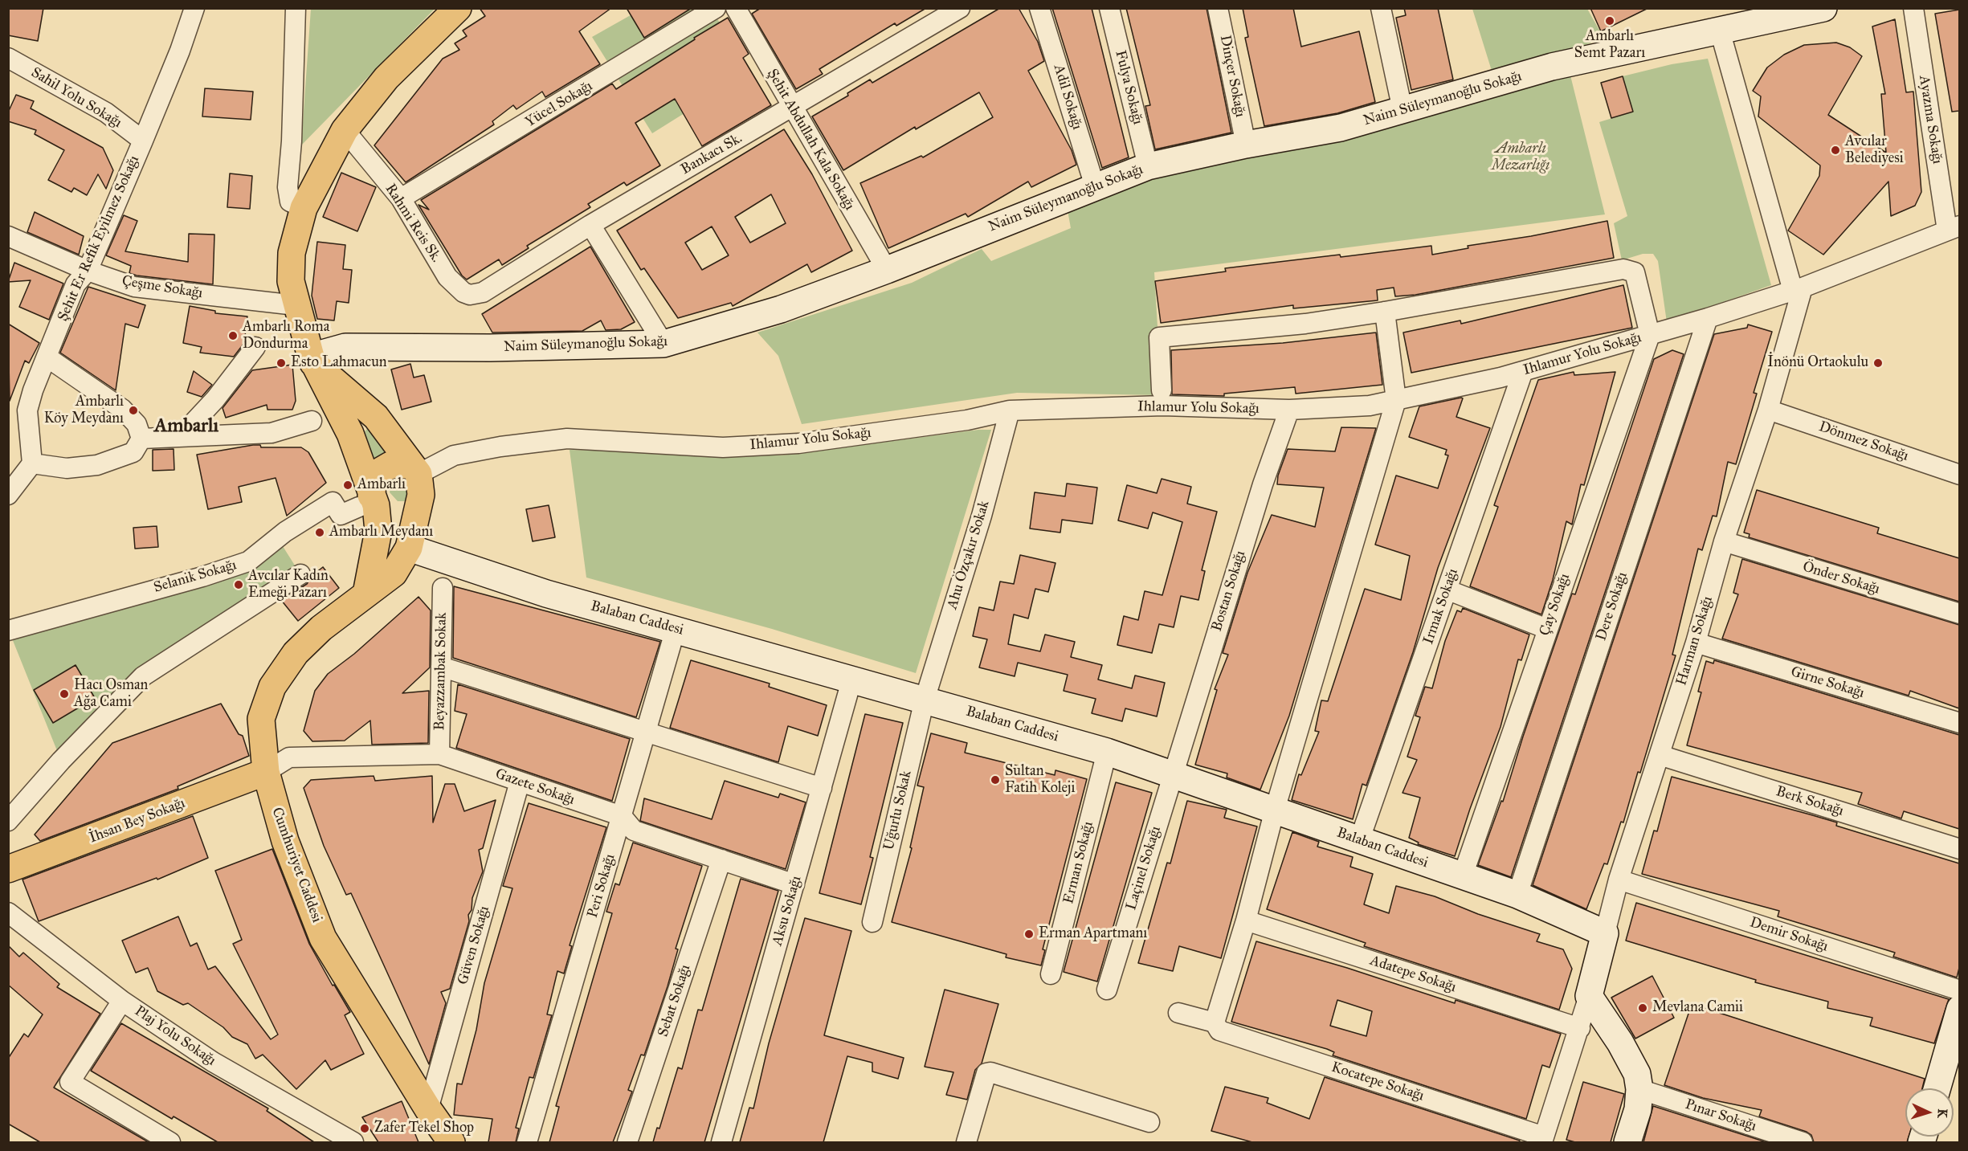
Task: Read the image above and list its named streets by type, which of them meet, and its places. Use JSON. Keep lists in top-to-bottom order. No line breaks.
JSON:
{"streets":{"main road":["İhsan Bey Sokağı","Cumhuriyet Caddesi"],"street":["Dinçer Sokağı","Fulya Sokağı","Adil Sokağı","Sahil Yolu Sokağı","Naim Süleymanoğlu Sokağı","Yücel Sokağı","Ayazma Sokağı","Şehit Abdullah Kala Sokağı","Bankacı Sk.","Rahmi Reis Sk.","Şehit Er Refik Eyilmez Sokağı","Çeşme Sokağı","Ihlamur Yolu Sokağı","Dönmez Sokağı","Ahu Özçakır Sokak","Selanik Sokağı","Önder Sokağı","Bostan Sokağı","Çay Sokağı","Irmak Sokağı","Dere Sokağı","Balaban Caddesi","Harman Sokağı","Beyazzambak Sokak","Girne Sokağı","Gazete Sokağı","Berk Sokağı","Uğurlu Sokak","Erman Sokağı","Laçinel Sokağı","Peri Sokağı","Aksu Sokağı","Demir Sokağı","Güven Sokağı","Adatepe Sokağı","Sebat Sokağı","Plaj Yolu Sokağı","Kocatepe Sokağı","Pınar Sokağı"]},"crossings":[["Dinçer Sokağı","Naim Süleymanoğlu Sokağı"],["Fulya Sokağı","Naim Süleymanoğlu Sokağı"],["Adil Sokağı","Naim Süleymanoğlu Sokağı"],["Sahil Yolu Sokağı","Şehit Er Refik Eyilmez Sokağı"],["Naim Süleymanoğlu Sokağı","Şehit Abdullah Kala Sokağı"],["Yücel Sokağı","Rahmi Reis Sk."],["Ayazma Sokağı","Ihlamur Yolu Sokağı"],["Şehit Abdullah Kala Sokağı","Bankacı Sk."],["Bankacı Sk.","Rahmi Reis Sk."],["Şehit Er Refik Eyilmez Sokağı","Çeşme Sokağı"],["Ihlamur Yolu Sokağı","Ahu Özçakır Sokak"],["Ihlamur Yolu Sokağı","Selanik Sokağı"],["Ihlamur Yolu Sokağı","Bostan Sokağı"],["Ihlamur Yolu Sokağı","Çay Sokağı"],["Ihlamur Yolu Sokağı","Irmak Sokağı"],["Ihlamur Yolu Sokağı","Dere Sokağı"],["Ihlamur Yolu Sokağı","Harman Sokağı"],["Ihlamur Yolu Sokağı","Cumhuriyet Caddesi"],["Dönmez Sokağı","Harman Sokağı"],["Ahu Özçakır Sokak","Balaban Caddesi"],["Ahu Özçakır Sokak","Uğurlu Sokak"],["Selanik Sokağı","Cumhuriyet Caddesi"],["Önder Sokağı","Harman Sokağı"],["Bostan Sokağı","Balaban Caddesi"],["Bostan Sokağı","Laçinel Sokağı"],["Çay Sokağı","Balaban Caddesi"],["Irmak Sokağı","Balaban Caddesi"],["Dere Sokağı","Balaban Caddesi"],["Balaban Caddesi","Harman Sokağı"],["Balaban Caddesi","Uğurlu Sokak"],["Balaban Caddesi","Erman Sokağı"],["Balaban Caddesi","Cumhuriyet Caddesi"],["Balaban Caddesi","Laçinel Sokağı"],["Balaban Caddesi","Peri Sokağı"],["Balaban Caddesi","Aksu Sokağı"],["Harman Sokağı","Girne Sokağı"],["Harman Sokağı","Berk Sokağı"],["Harman Sokağı","Demir Sokağı"],["Harman Sokağı","Adatepe Sokağı"],["Harman Sokağı","Kocatepe Sokağı"],["Beyazzambak Sokak","Gazete Sokağı"],["Gazete Sokağı","İhsan Bey Sokağı"],["Gazete Sokağı","Cumhuriyet Caddesi"],["Gazete Sokağı","Peri Sokağı"],["Gazete Sokağı","Aksu Sokağı"],["Gazete Sokağı","Güven Sokağı"],["Gazete Sokağı","Sebat Sokağı"],["İhsan Bey Sokağı","Cumhuriyet Caddesi"],["Cumhuriyet Caddesi","Güven Sokağı"]],"districts":["Ambarlı"],"parks":["Ambarlı Mezarlığı"],"places":["Ambarlı Semt Pazarı","Avcılar Belediyesi","Ambarlı Roma Dondurma","Esto Lahmacun","İnönü Ortaokulu","Ambarlı Köy Meydanı","Ambarlı","Ambarlı Meydanı","Avcılar Kadın Emeği Pazarı","Hacı Osman Ağa Cami","Sultan Fatih Koleji","Erman Apartmanı","Mevlana Camii","Zafer Tekel Shop"],"north":"right"}
